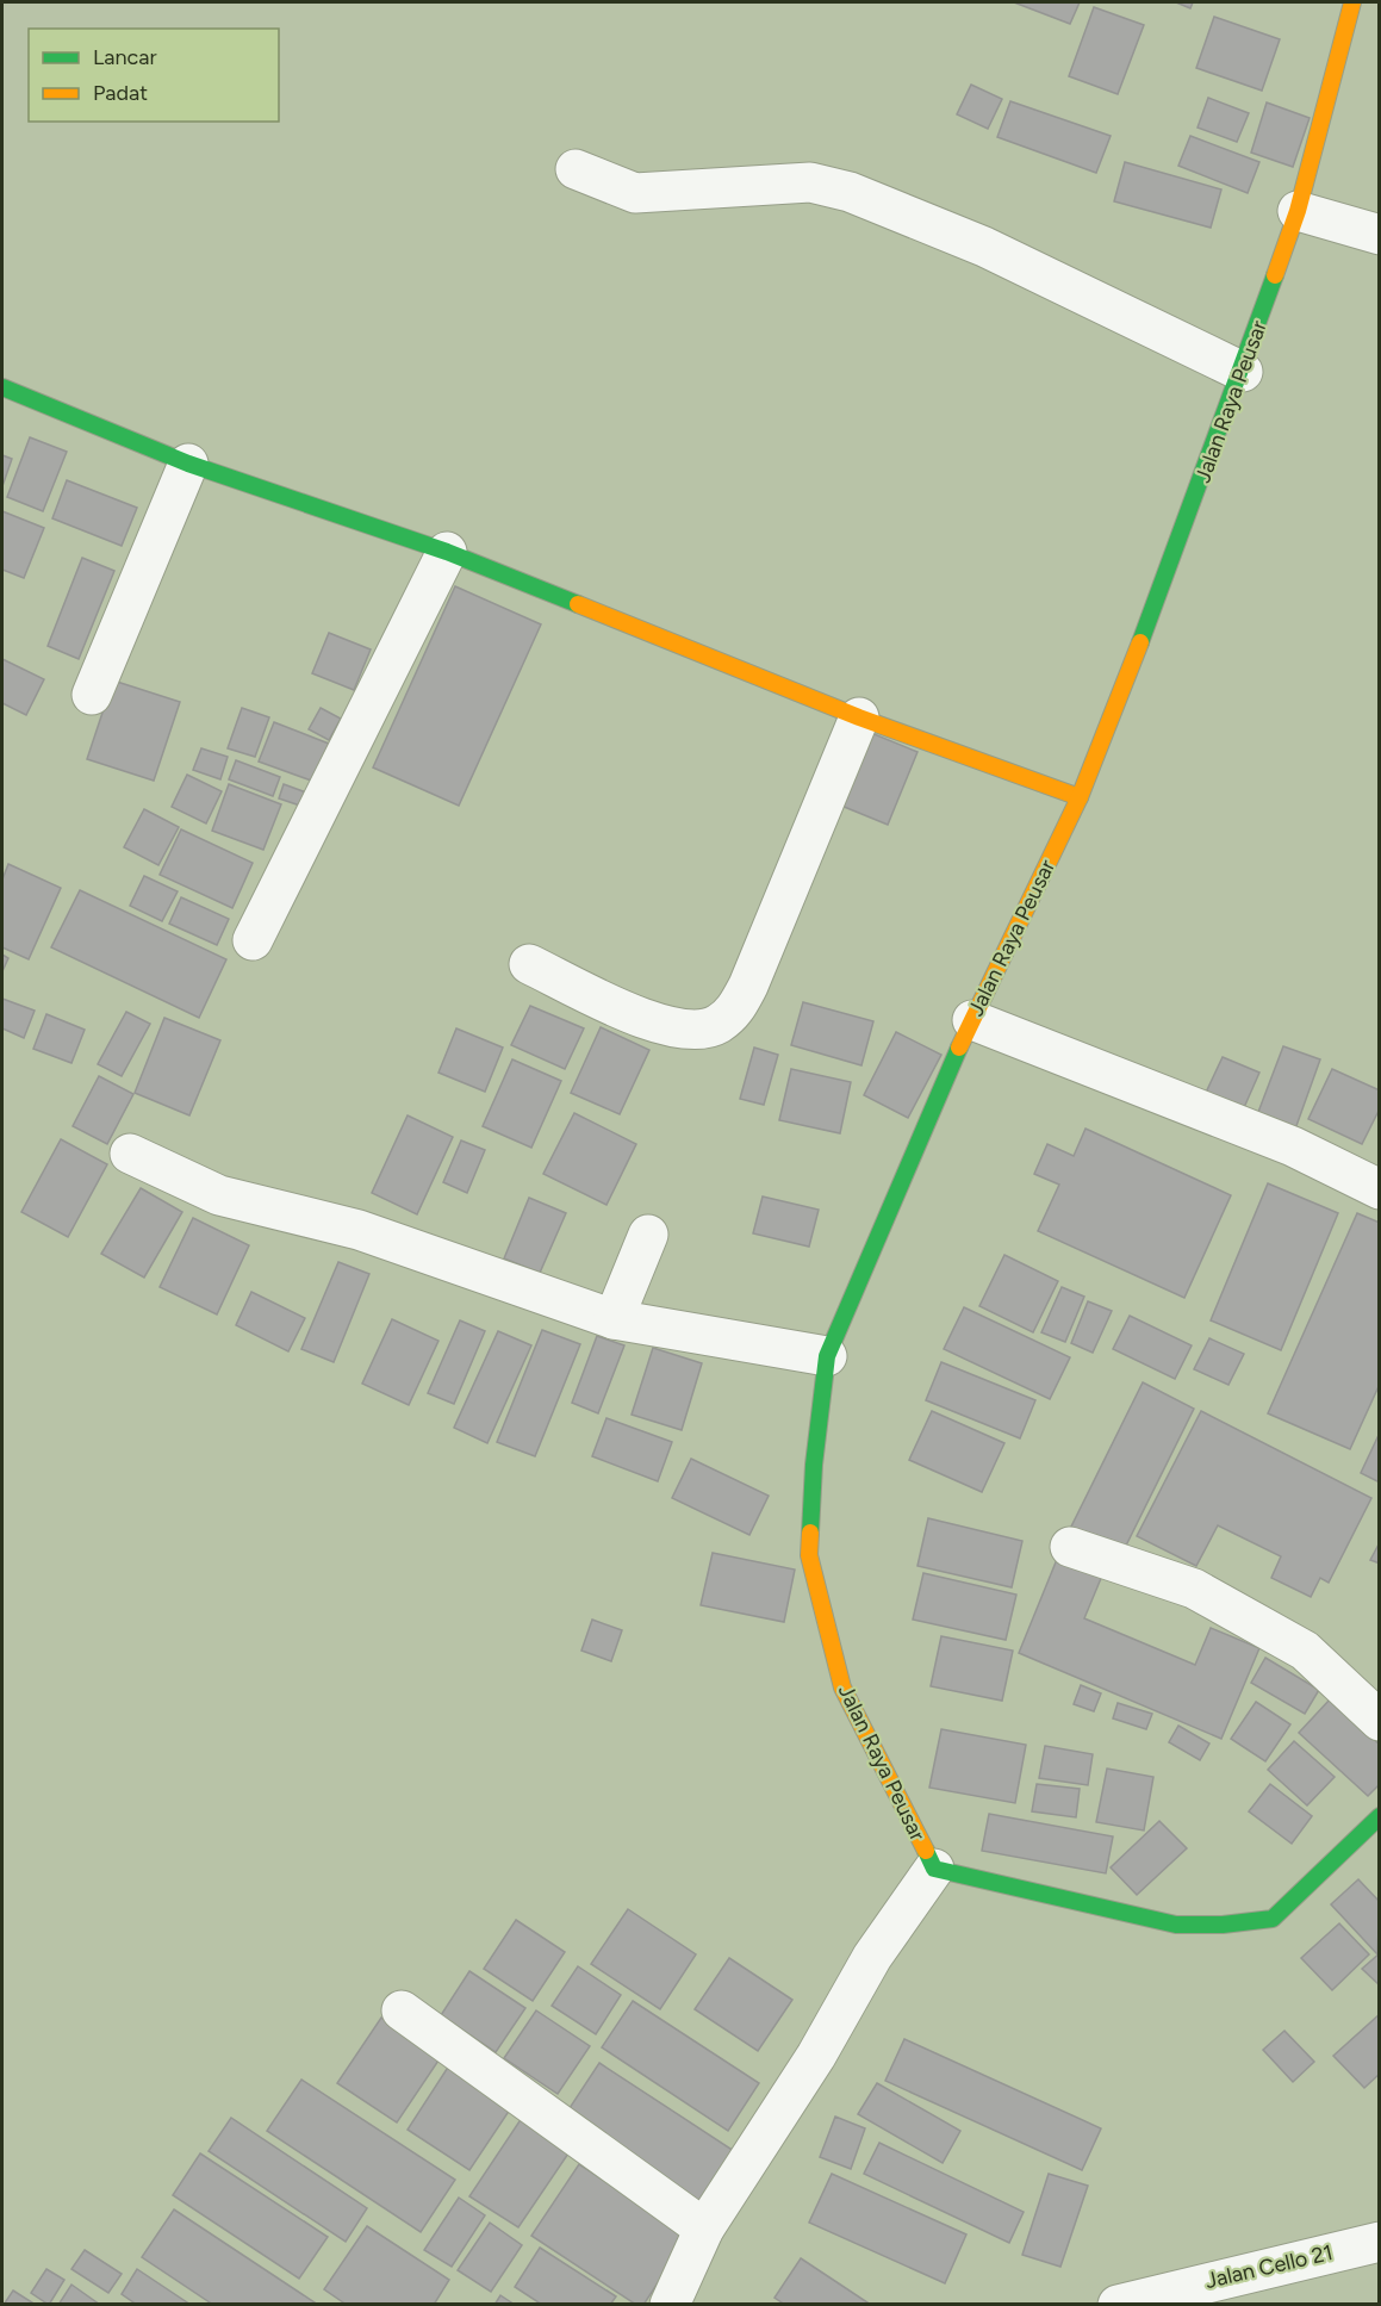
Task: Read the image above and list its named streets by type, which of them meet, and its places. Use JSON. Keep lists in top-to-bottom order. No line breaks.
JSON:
{"streets":{"street":["Jalan Raya Peusar","Jalan Cello 21"]},"legend":["Lancar","Padat"]}
